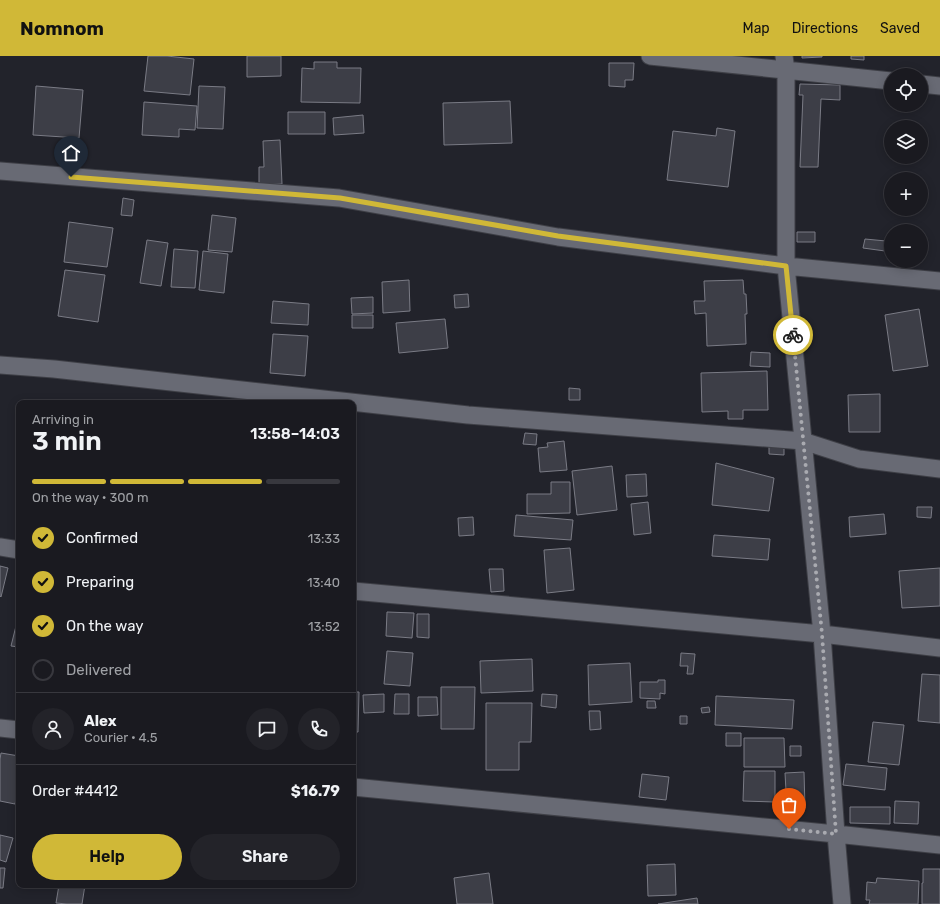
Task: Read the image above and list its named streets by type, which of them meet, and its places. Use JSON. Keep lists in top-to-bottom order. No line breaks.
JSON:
{"page":{"header":"Nomnom","nav":["Map","Directions","Saved"],"map_buttons":["+","−"],"heading":["3 min","Arriving in","13:58–14:03"],"panel":["Alex","Courier · 4.5","Order #4412","$16.79"],"bar":"On the way · 300 m","list":[["Confirmed","13:33"],["Preparing","13:40"],["On the way","13:52"],"Delivered"],"buttons":["Help","Share"]}}
